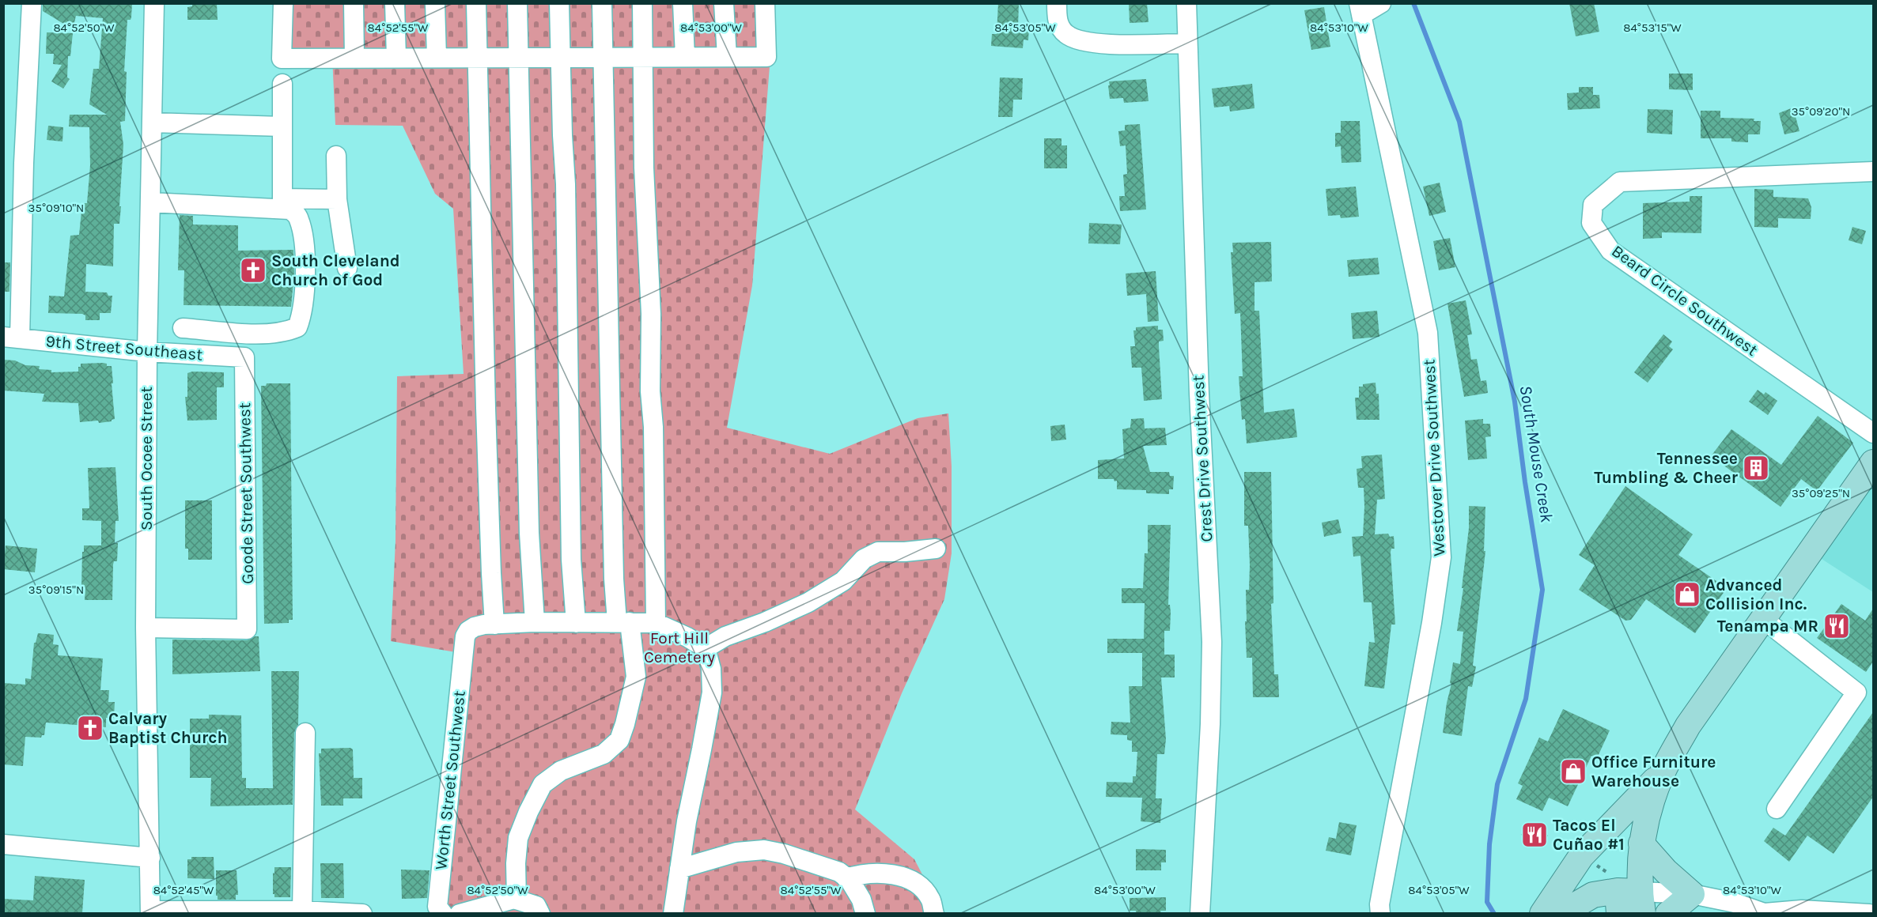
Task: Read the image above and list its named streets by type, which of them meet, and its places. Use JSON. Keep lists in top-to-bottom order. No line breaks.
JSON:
{"streets":{"street":["Beard Circle Southwest","9th Street Southeast","Westover Drive Southwest","South Ocoee Street","Crest Drive Southwest","Goode Street Southwest","Worth Street Southwest"]},"crossings":[["9th Street Southeast","South Ocoee Street"],["9th Street Southeast","Goode Street Southwest"],["South Ocoee Street","Goode Street Southwest"]],"water":["South Mouse Creek"],"parks":["Fort Hill Cemetery"],"places":{"church":["South Cleveland Church of God","Calvary Baptist Church"],"building":["Tennessee Tumbling & Cheer"],"shop":["Advanced Collision Inc.","Office Furniture Warehouse"],"restaurant":["Tenampa MR","Tacos El Cuñao #1"]},"coordinates":["84°52'50\"W","84°52'55\"W","84°53'00\"W","84°53'05\"W","84°53'10\"W","84°53'15\"W","35°09'20\"N","35°09'10\"N","35°09'25\"N","35°09'15\"N","84°52'45\"W"]}
